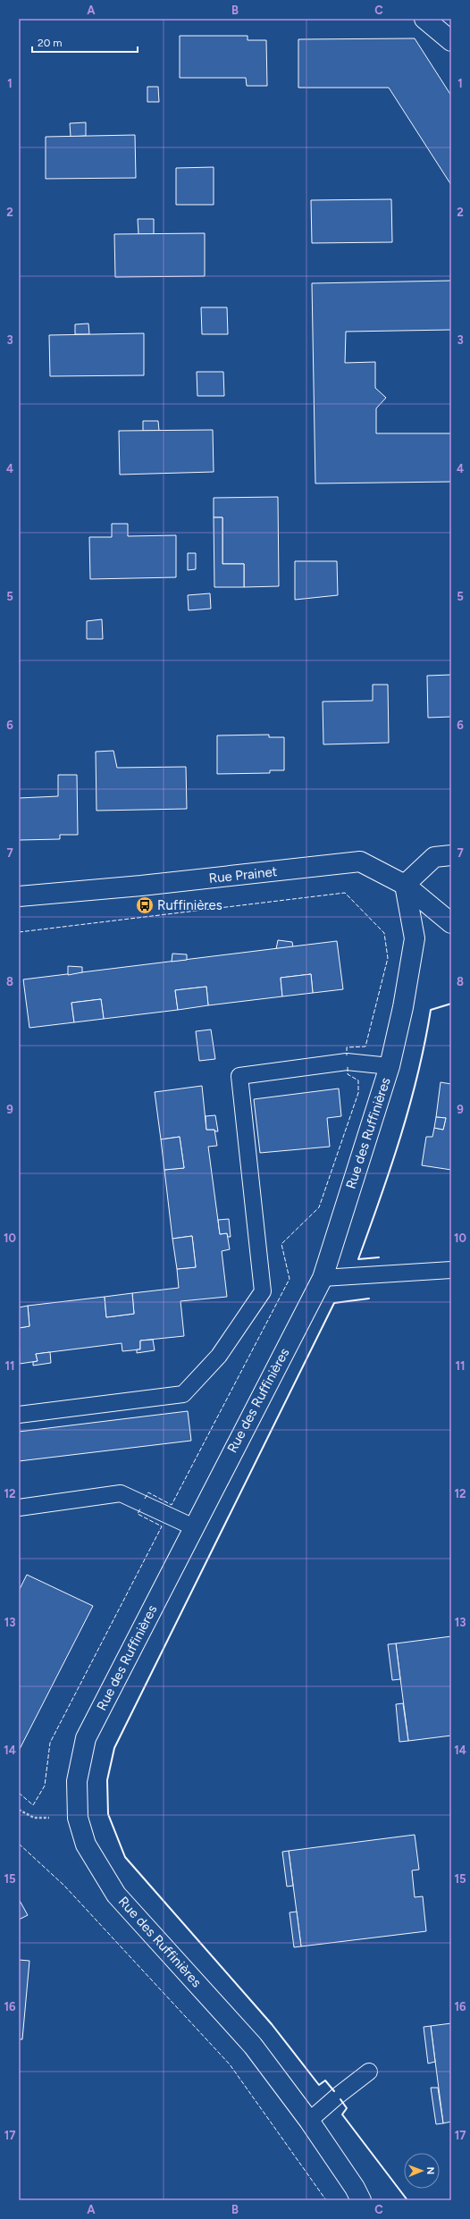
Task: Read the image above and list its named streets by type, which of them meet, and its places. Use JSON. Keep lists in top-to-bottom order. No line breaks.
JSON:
{"streets":{"street":["Rue Prainet","Rue des Ruffinières"]},"crossings":[["Rue Prainet","Rue des Ruffinières"]],"places":{"bus stop":["Ruffinières"]},"scale_bar":"20 m","north":"right","grid":{"columns":["A","B","C"],"rows":["1","2","3","4","5","6","7","8","9","10","11","12","13","14","15","16","17"]}}
